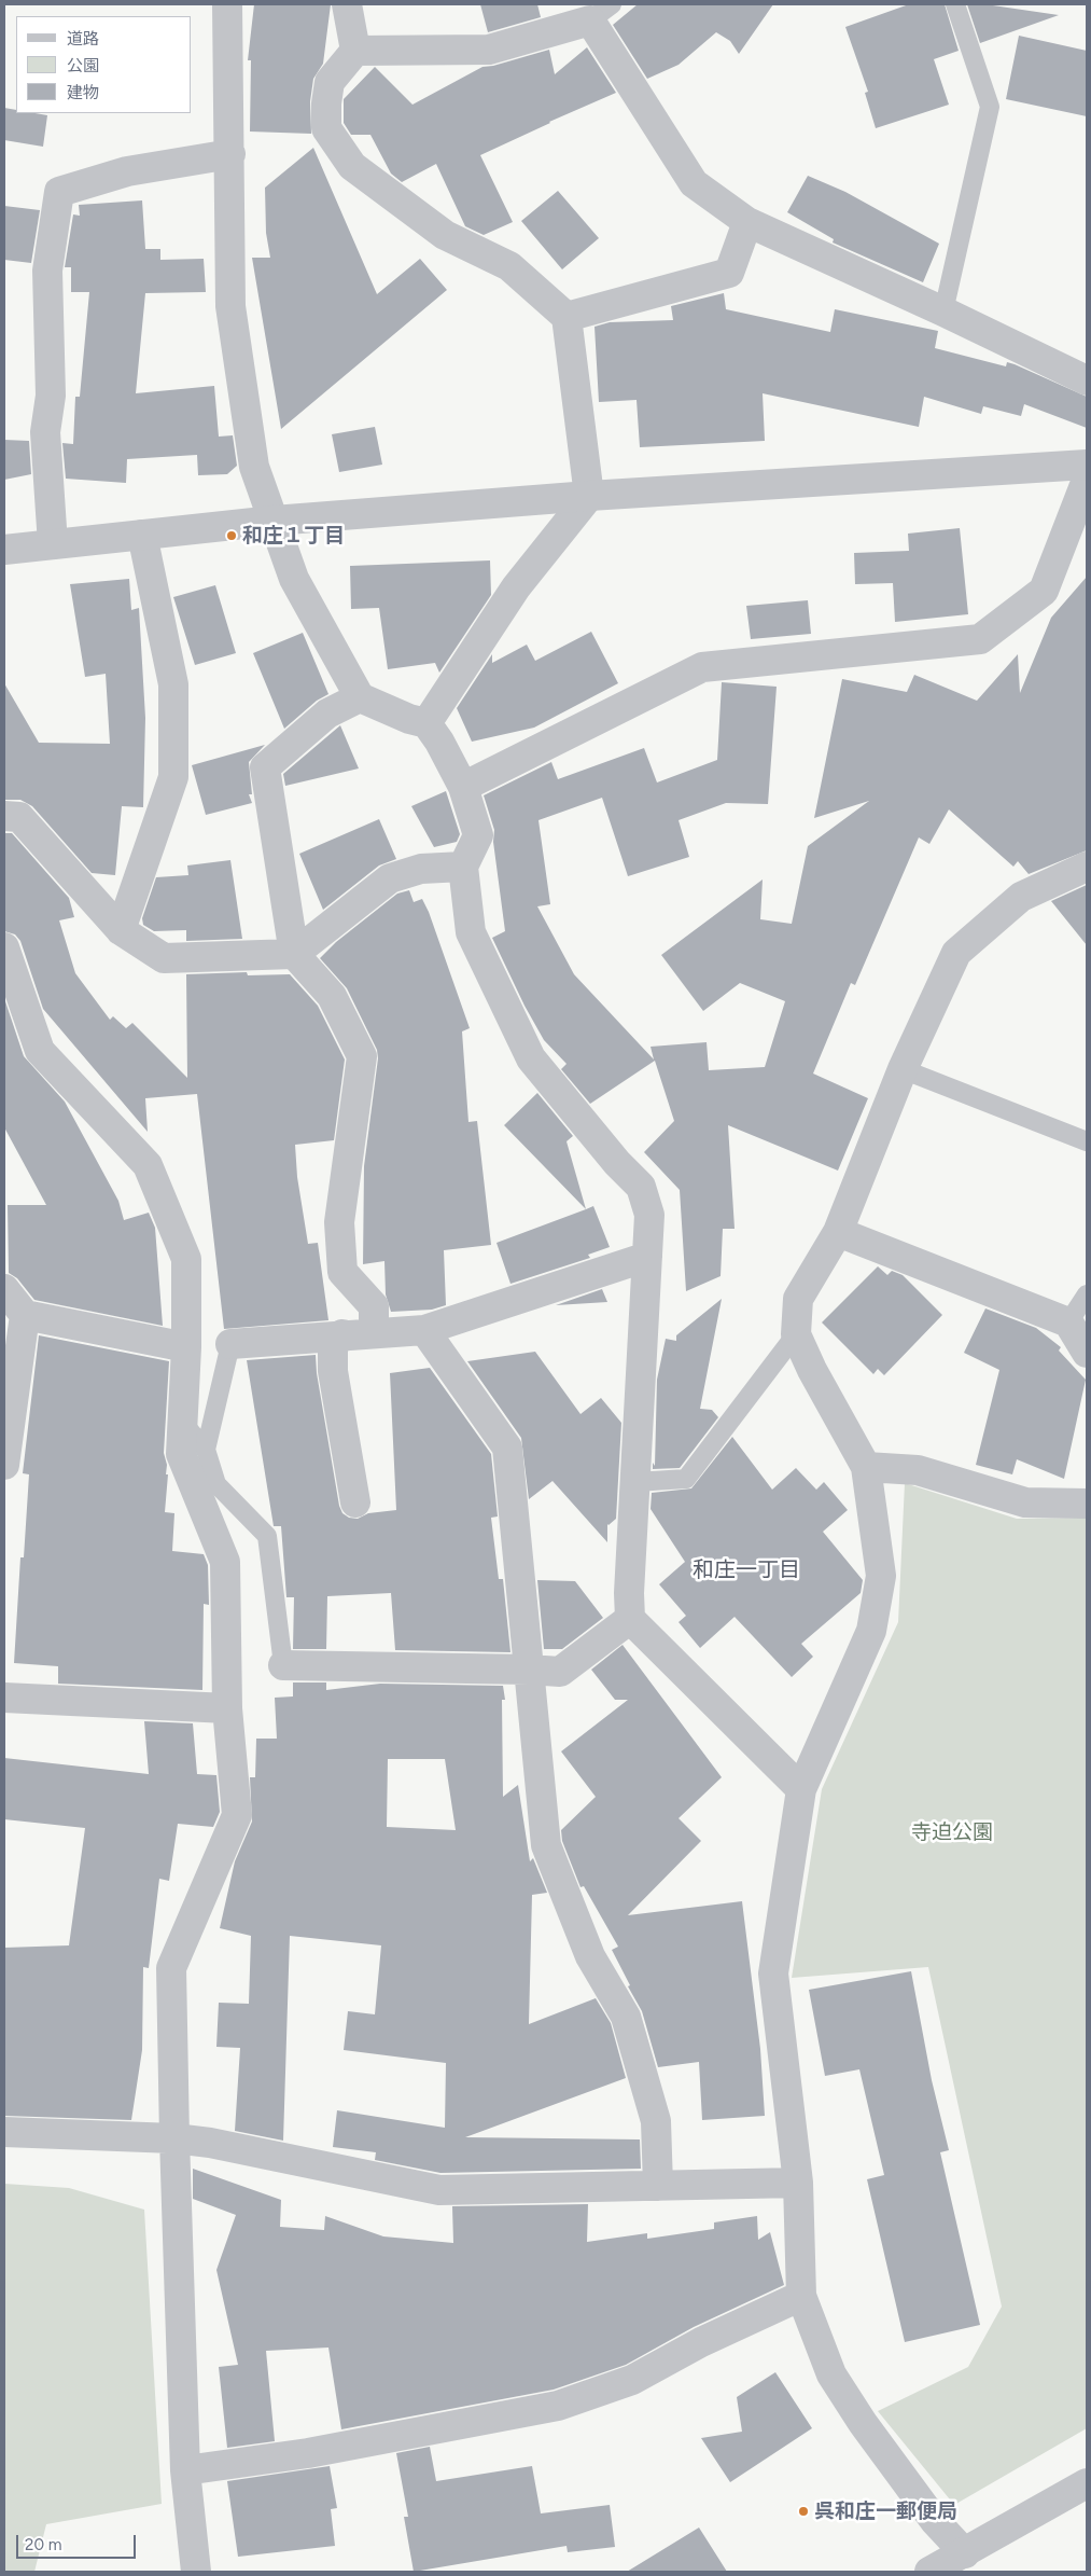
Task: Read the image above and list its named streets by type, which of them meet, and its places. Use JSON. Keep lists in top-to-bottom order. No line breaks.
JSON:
{"districts":["和庄一丁目"],"parks":["寺迫公園"],"places":["和庄１丁目","呉和庄一郵便局"],"legend":["道路","公園","建物"],"scale_bar":"20 m"}
